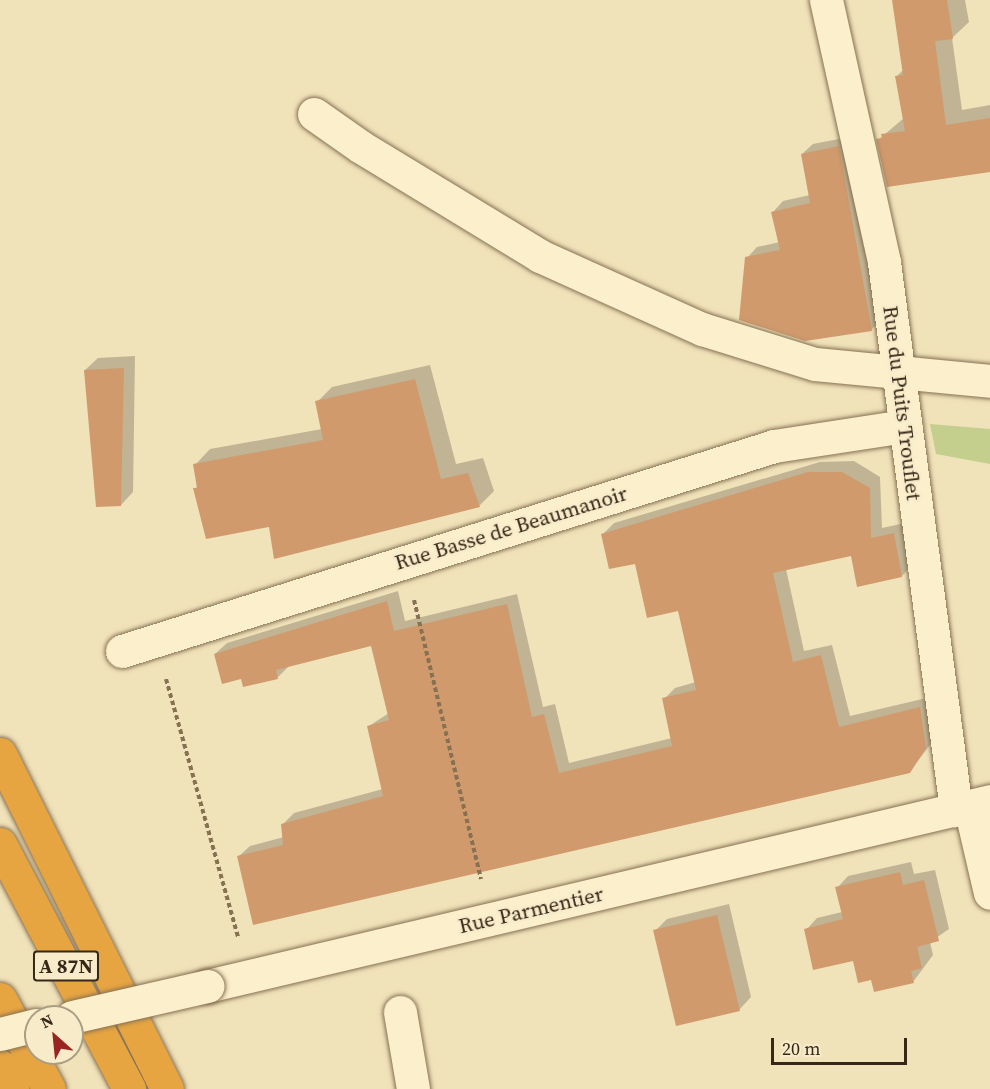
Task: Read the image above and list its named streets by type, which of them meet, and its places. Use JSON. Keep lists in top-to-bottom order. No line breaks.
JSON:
{"streets":{"highway":["A 87N"],"street":["Rue du Puits Trouflet","Rue Basse de Beaumanoir","Rue Parmentier"]},"crossings":[["Rue du Puits Trouflet","Rue Basse de Beaumanoir"],["Rue du Puits Trouflet","Rue Parmentier"]],"scale_bar":"20 m","north":"top left"}
